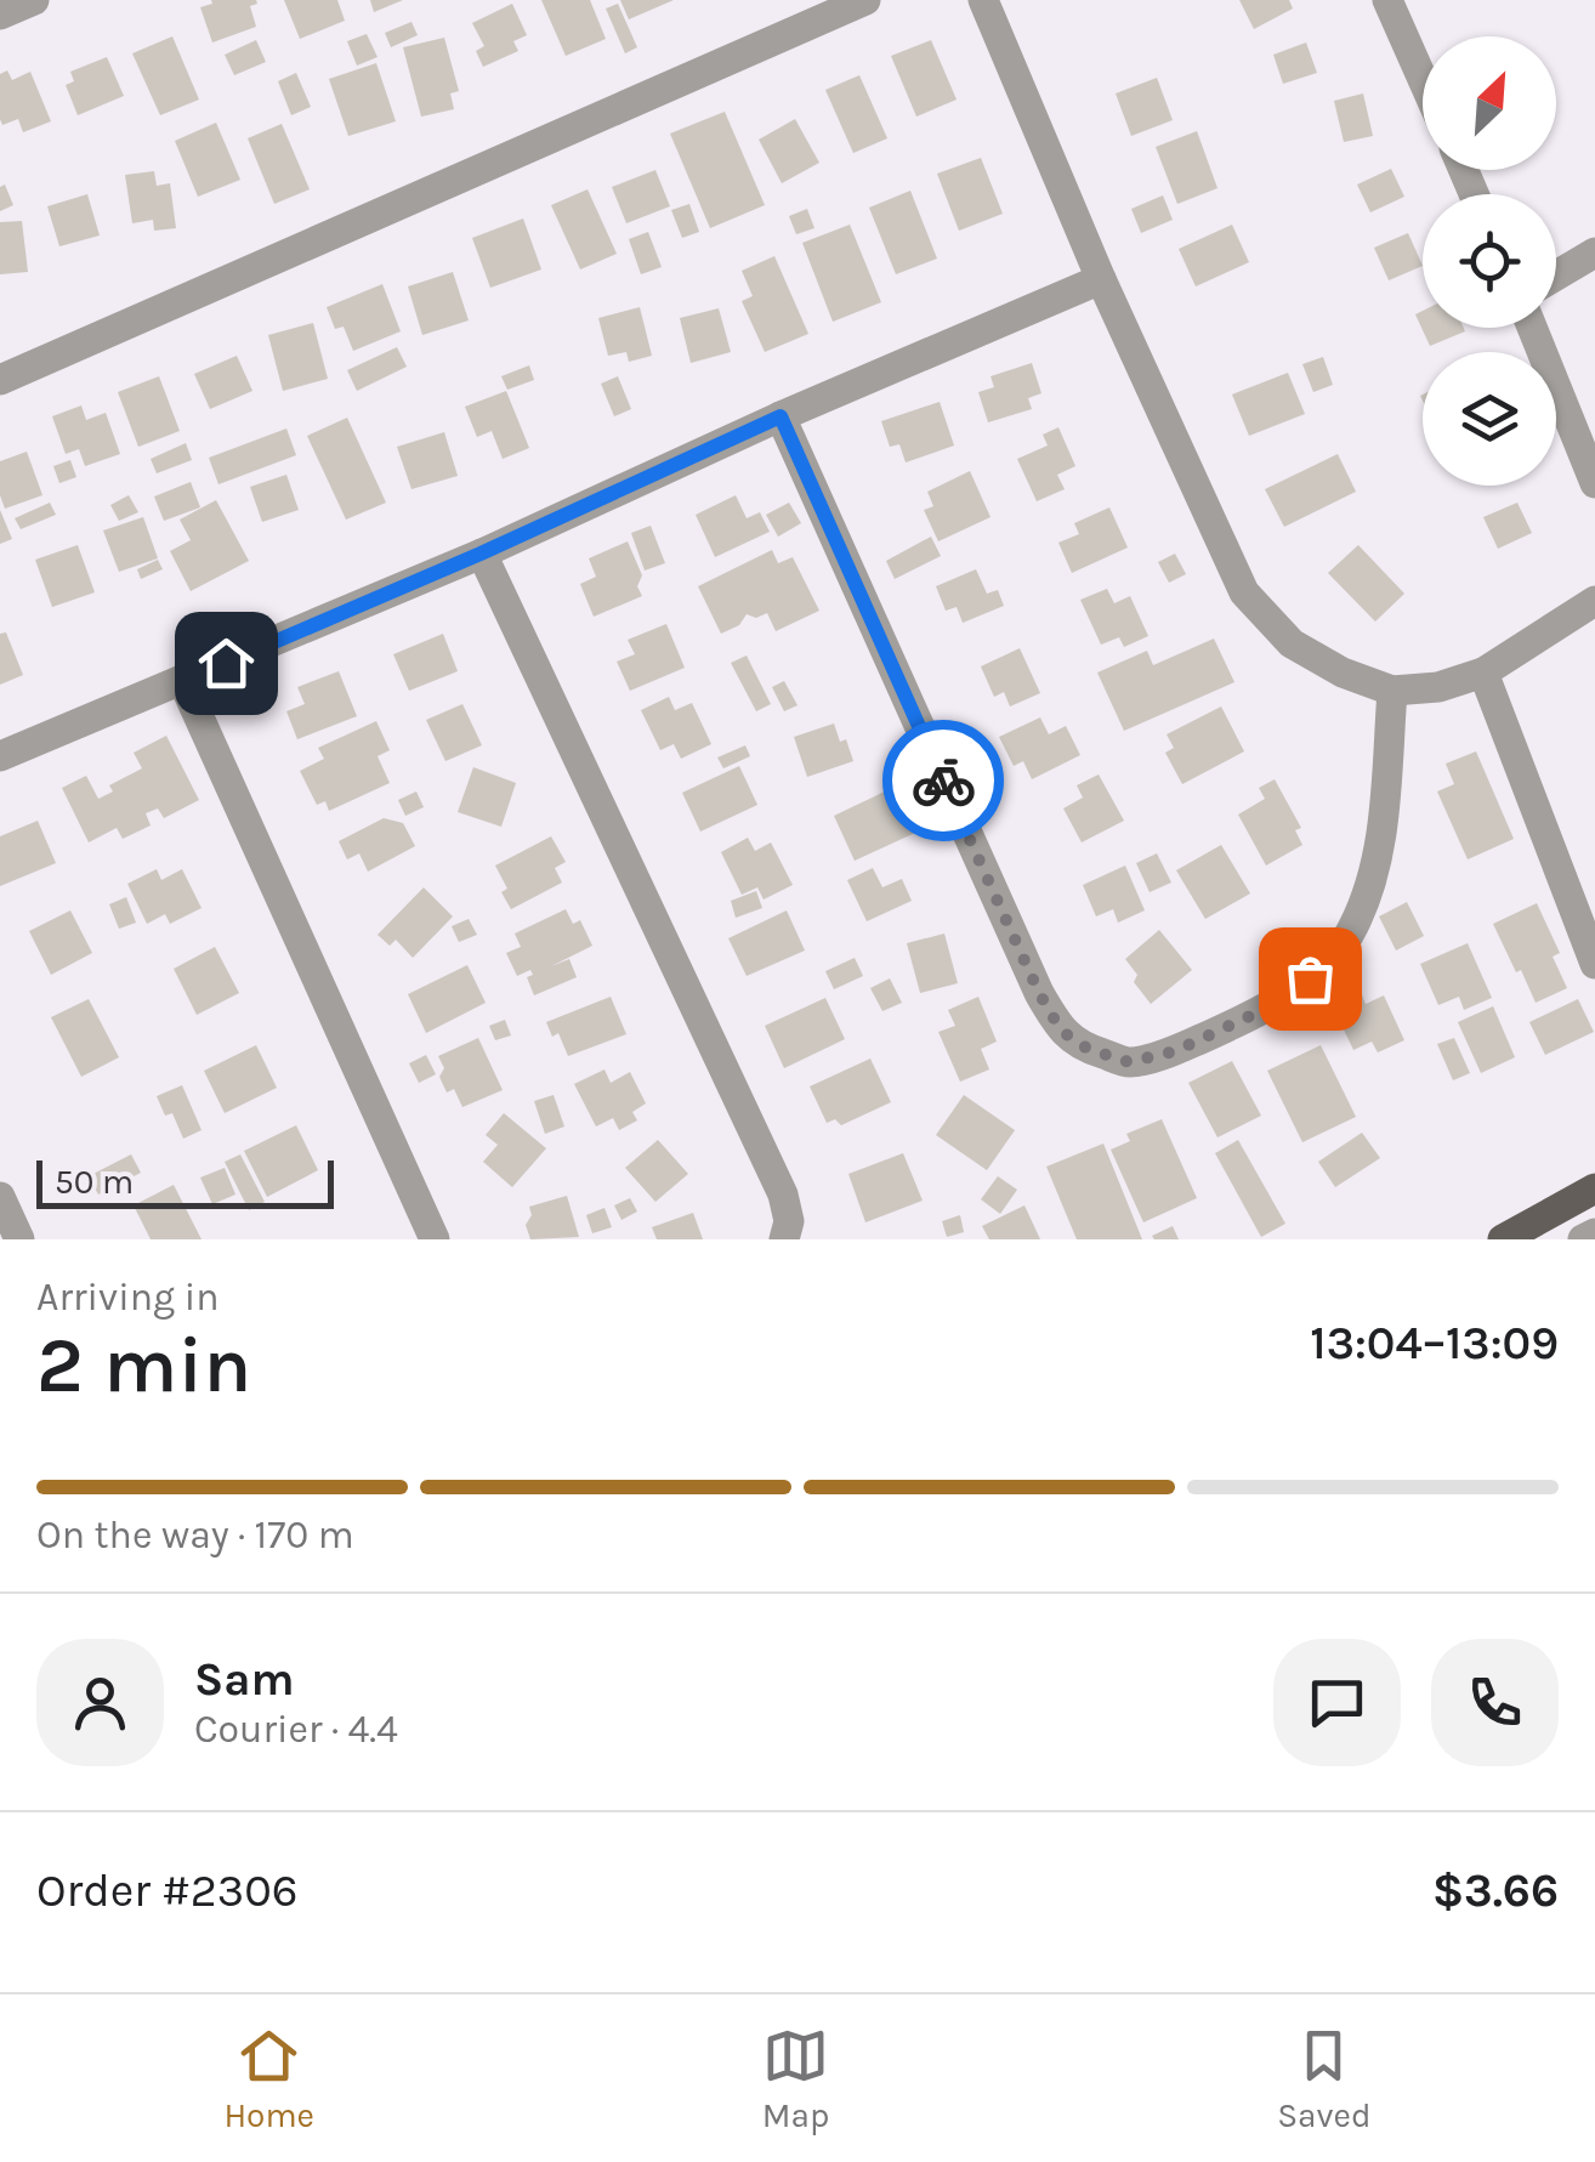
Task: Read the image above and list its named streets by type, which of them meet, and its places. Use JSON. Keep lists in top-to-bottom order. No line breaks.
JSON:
{"scale_bar":"50 m","north":"top right","page":{"scale":"50 m","heading":["2 min","Arriving in","13:04–13:09"],"panel":["Sam","Courier · 4.4","Order #2306","$3.66"],"bar":"On the way · 170 m","tabs":["Home","Map","Saved"]}}
